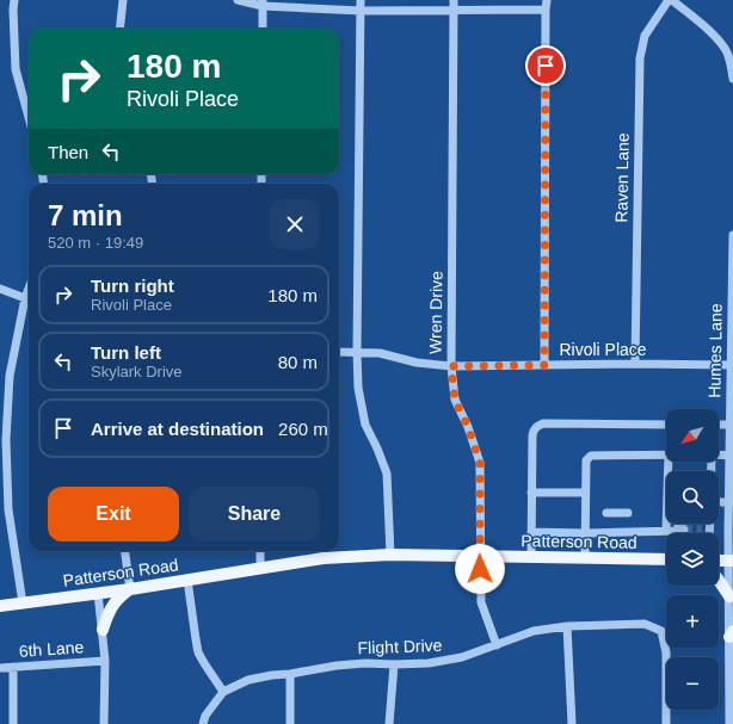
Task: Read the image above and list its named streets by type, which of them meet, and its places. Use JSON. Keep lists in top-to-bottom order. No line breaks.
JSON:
{"streets":{"main road":["Patterson Road"],"street":["Raven Lane","Wren Drive","Rivoli Place","Humes Lane","Flight Drive","6th Lane"]},"crossings":[["Raven Lane","Rivoli Place"],["Wren Drive","Rivoli Place"],["Wren Drive","Patterson Road"],["Wren Drive","Flight Drive"],["Rivoli Place","Humes Lane"]],"north":"bottom left","page":{"turn":["180 m","Rivoli Place"],"then":"Then","heading":["7 min","520 m · 19:49"],"list":[{"name":"Turn right","note":"Rivoli Place","value":"180 m"},{"name":"Turn left","note":"Skylark Drive","value":"80 m"},{"name":"Arrive at destination","value":"260 m"}],"map_buttons":["+","−"],"buttons":["Exit","Share"]}}
